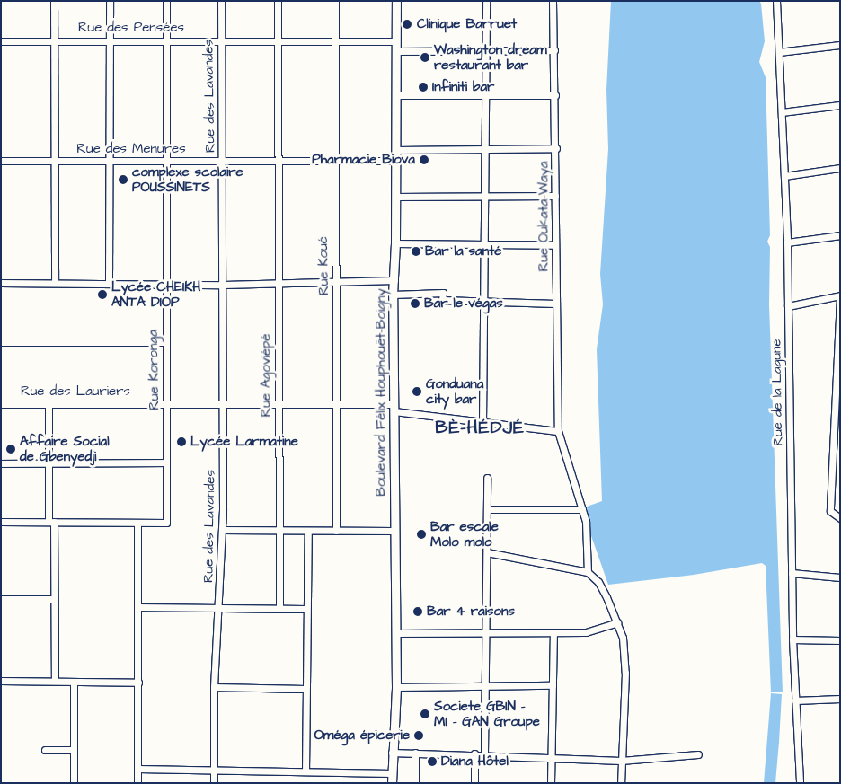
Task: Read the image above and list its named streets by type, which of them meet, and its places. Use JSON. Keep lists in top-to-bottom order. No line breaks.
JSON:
{"streets":{"street":["Rue des Pensées","Rue des Lavandes","Rue des Menures","Rue Oukata-Waya","Rue Koué","Rue Koronga","Rue Agoviépé","Rue des Lauriers","Boulevard Félix Houphouët-Boigny","Rue de la Lagune"]},"crossings":[["Rue des Pensées","Rue des Lavandes"],["Rue des Pensées","Rue Koué"],["Rue des Pensées","Rue Koronga"],["Rue des Pensées","Rue Agoviépé"],["Rue des Pensées","Boulevard Félix Houphouët-Boigny"],["Rue des Lavandes","Rue des Menures"],["Rue des Lavandes","Rue des Lauriers"],["Rue des Menures","Rue Koué"],["Rue des Menures","Rue Koronga"],["Rue des Menures","Rue Agoviépé"],["Rue des Menures","Boulevard Félix Houphouët-Boigny"],["Rue Oukata-Waya","Rue des Lauriers"],["Rue Koué","Rue des Lauriers"],["Rue Koronga","Rue des Lauriers"],["Rue Agoviépé","Rue des Lauriers"],["Rue des Lauriers","Boulevard Félix Houphouët-Boigny"]],"districts":["BÈ-HÉDJÉ"],"places":["Clinique Barruet","Washington dream restaurant bar","Infiniti bar","Pharmacie Biova","complexe scolaire POUSSINETS","Bar la santé","Lycée CHEIKH ANTA DIOP","Bar le végas","Gonduana city bar","Lycée Larmatine","Affaire Social de Gbenyedji","Bar escale Molo molo","Bar 4 raisons","Societe GBIN - MI - GAN Groupe","Oméga épicerie","Diana Hôtel"]}
